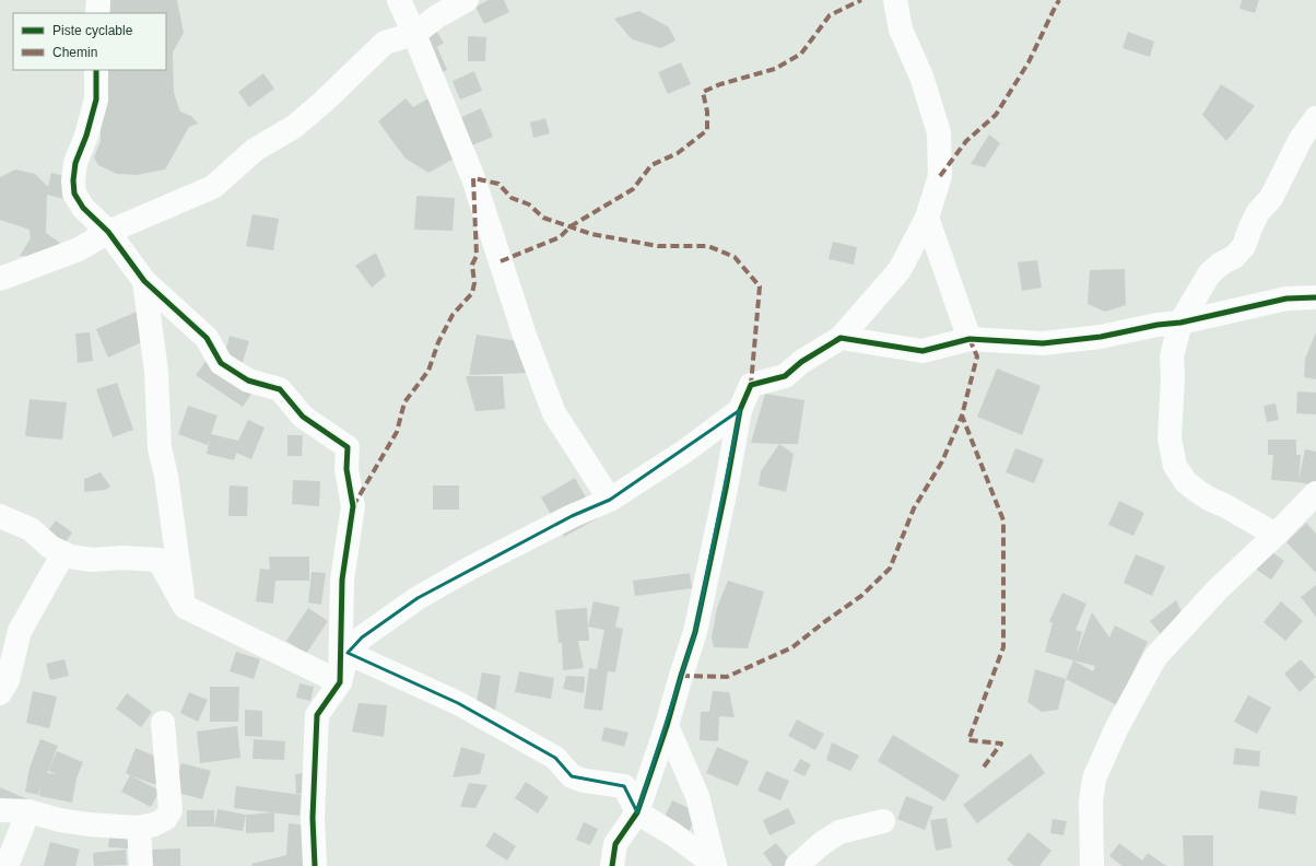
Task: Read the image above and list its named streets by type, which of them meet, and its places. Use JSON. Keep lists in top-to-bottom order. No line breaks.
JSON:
{"legend":["Piste cyclable","Chemin"]}
